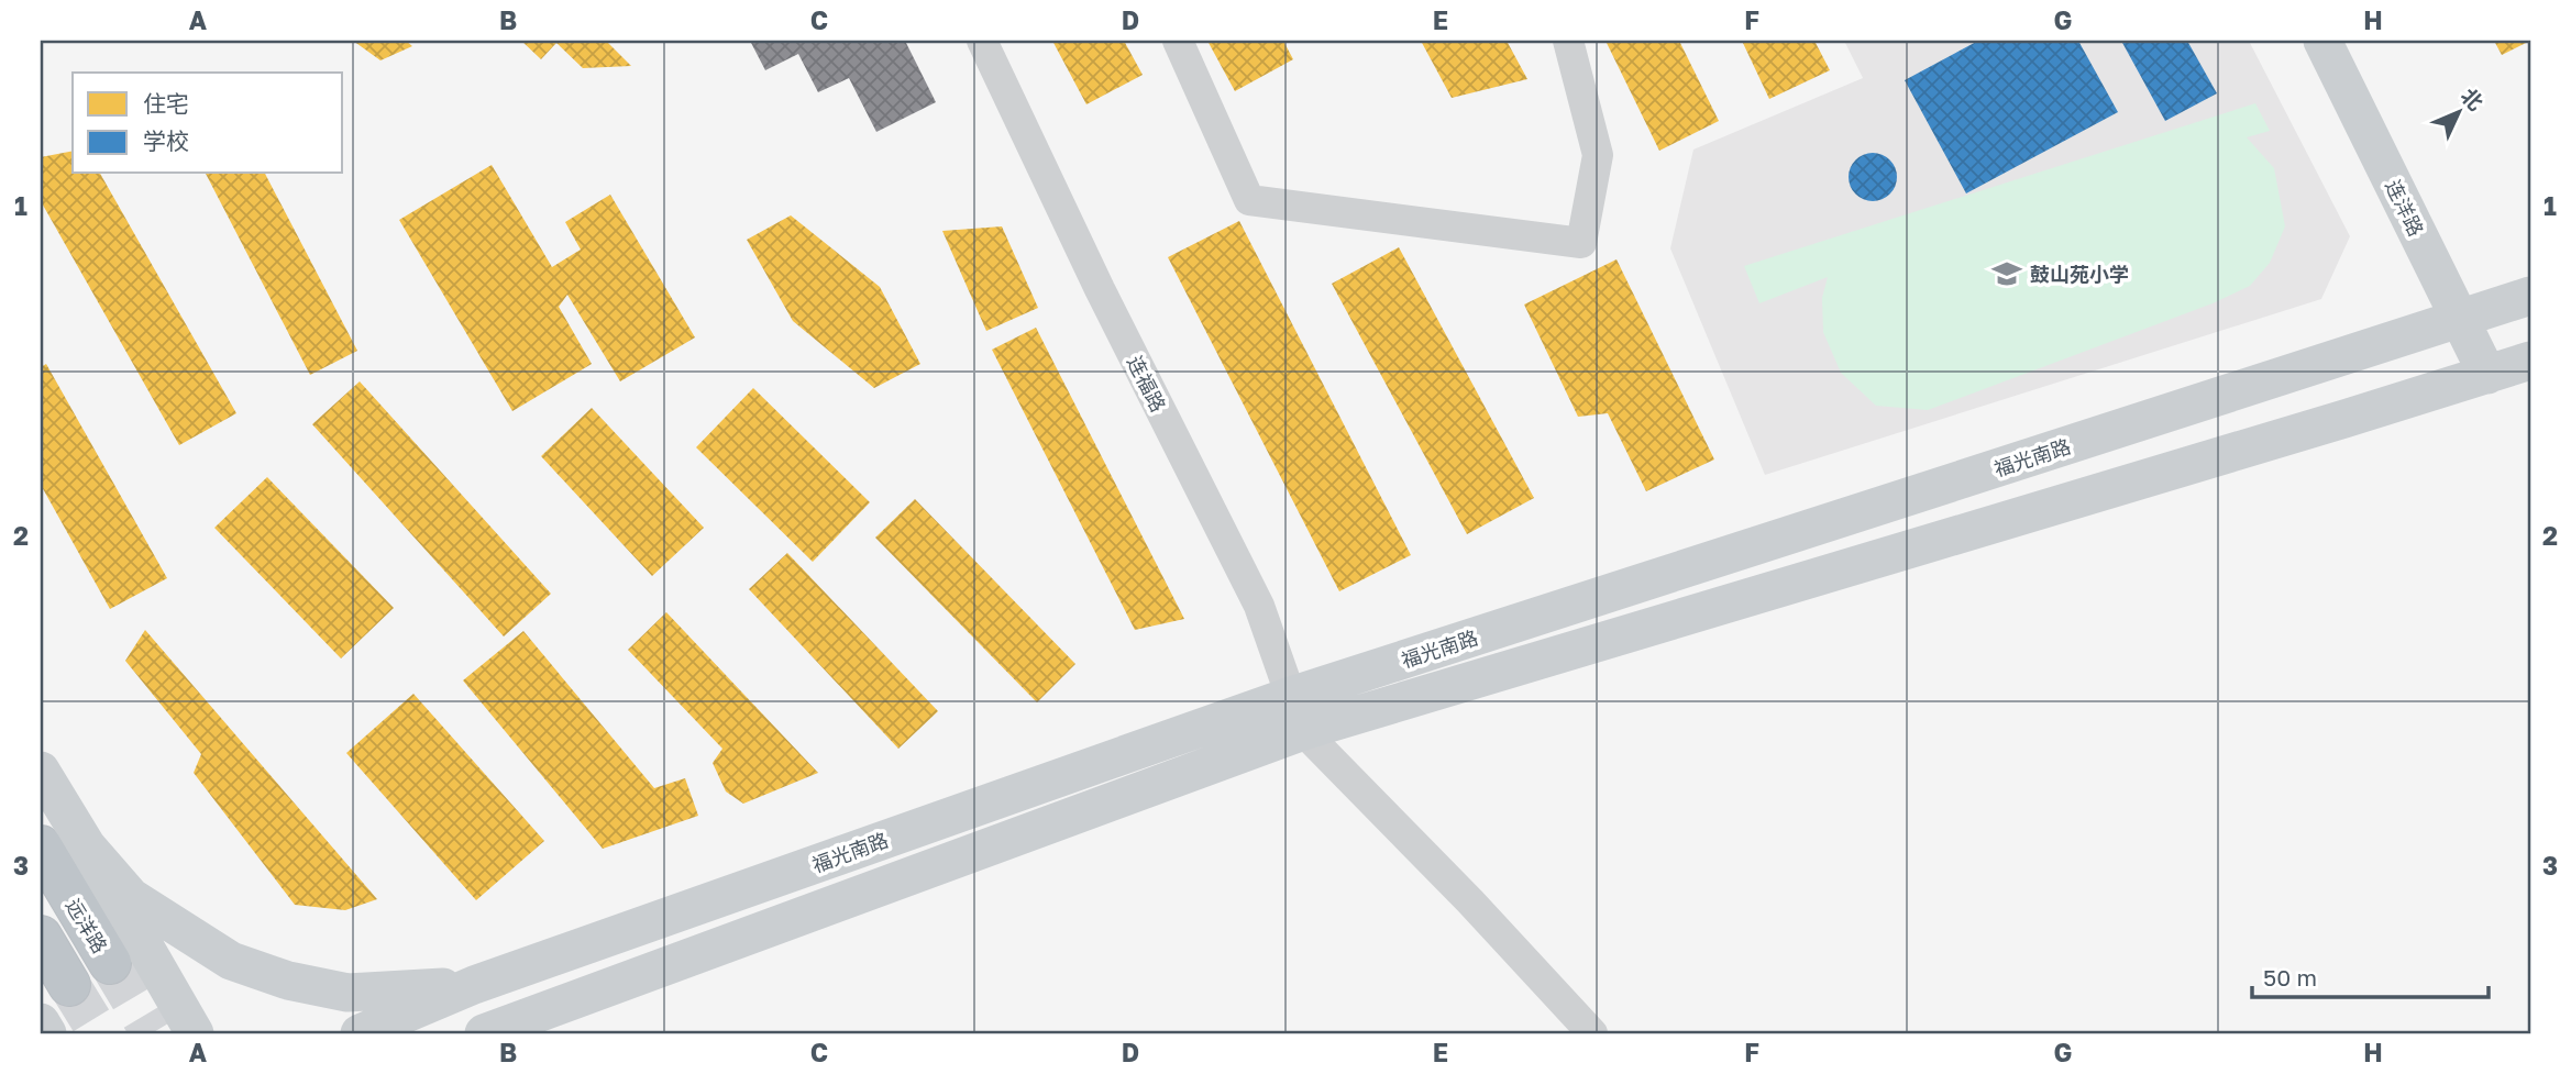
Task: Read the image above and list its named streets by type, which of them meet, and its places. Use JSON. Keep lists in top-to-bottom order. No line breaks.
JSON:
{"streets":{"highway":["远洋路"],"main road":["连洋路","福光南路"],"street":["连福路"]},"crossings":[["连洋路","福光南路"],["连福路","福光南路"]],"places":{"school or university":["鼓山苑小学"]},"legend":["住宅","学校"],"scale_bar":"50 m","north":"top right","grid":{"columns":["A","B","C","D","E","F","G","H"],"rows":["1","2","3"]}}
